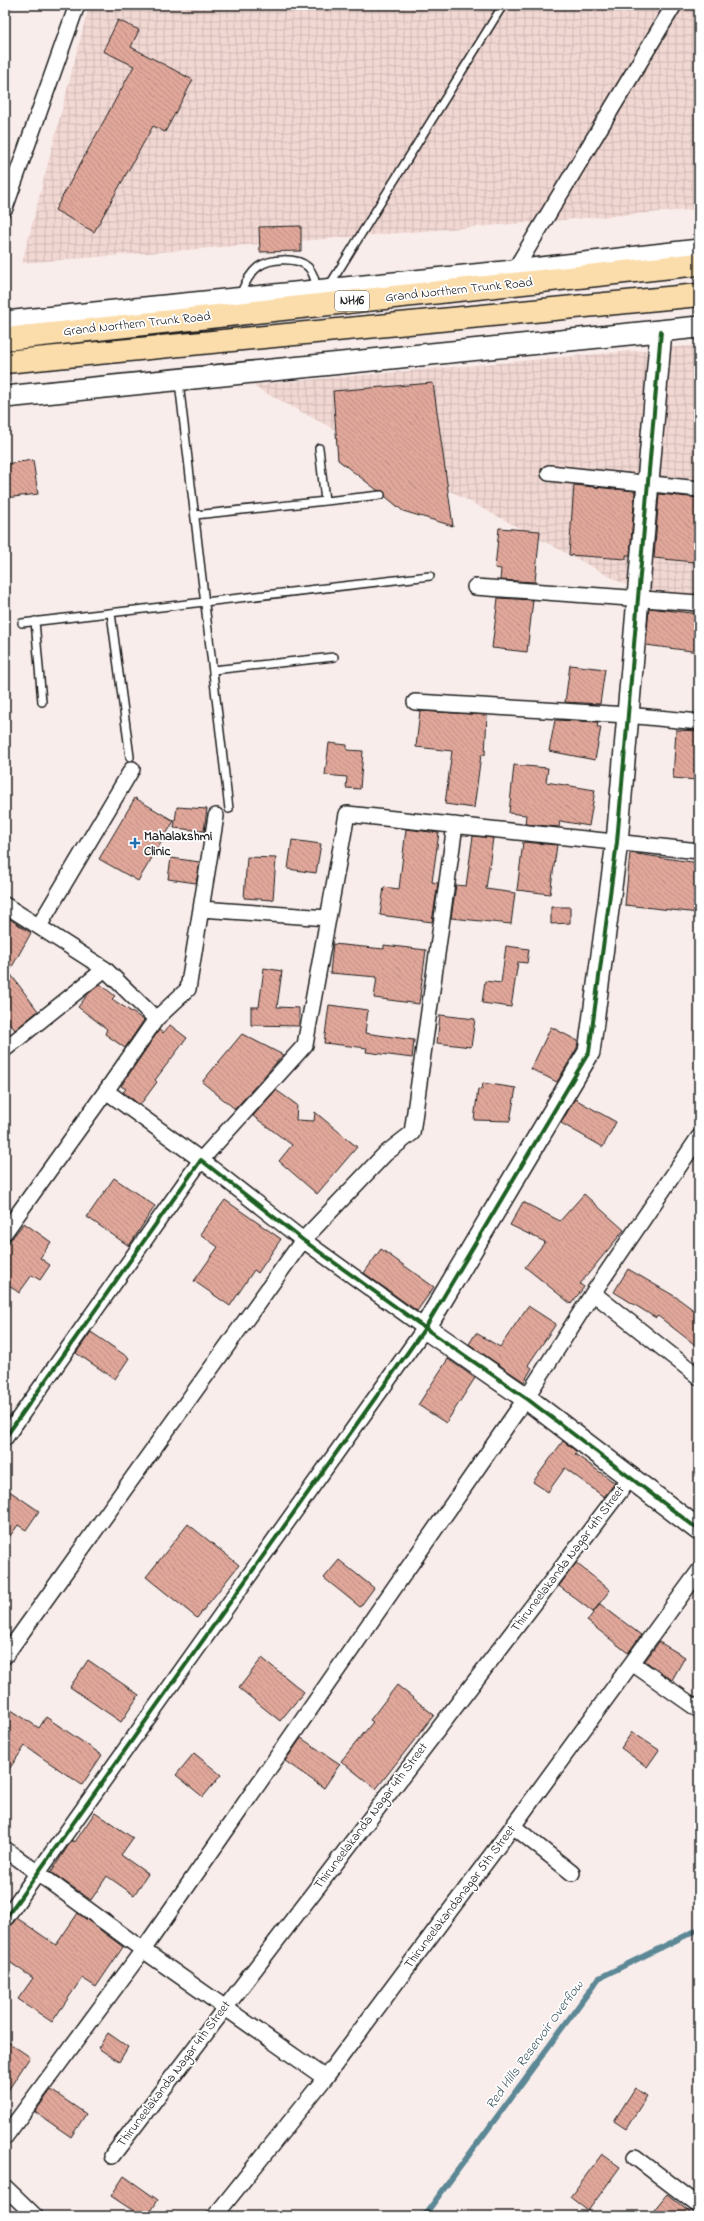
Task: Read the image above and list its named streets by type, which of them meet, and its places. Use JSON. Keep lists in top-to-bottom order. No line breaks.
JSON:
{"streets":{"highway":["Grand Northern Trunk Road","NH16"],"street":["Thiruneelakanda Nagar 4th Street","Thiruneelakandanagar 5th Street"]},"water":["Red Hills Reservoir Overflow"],"places":{"health":["Mahalakshmi Clinic"]}}
